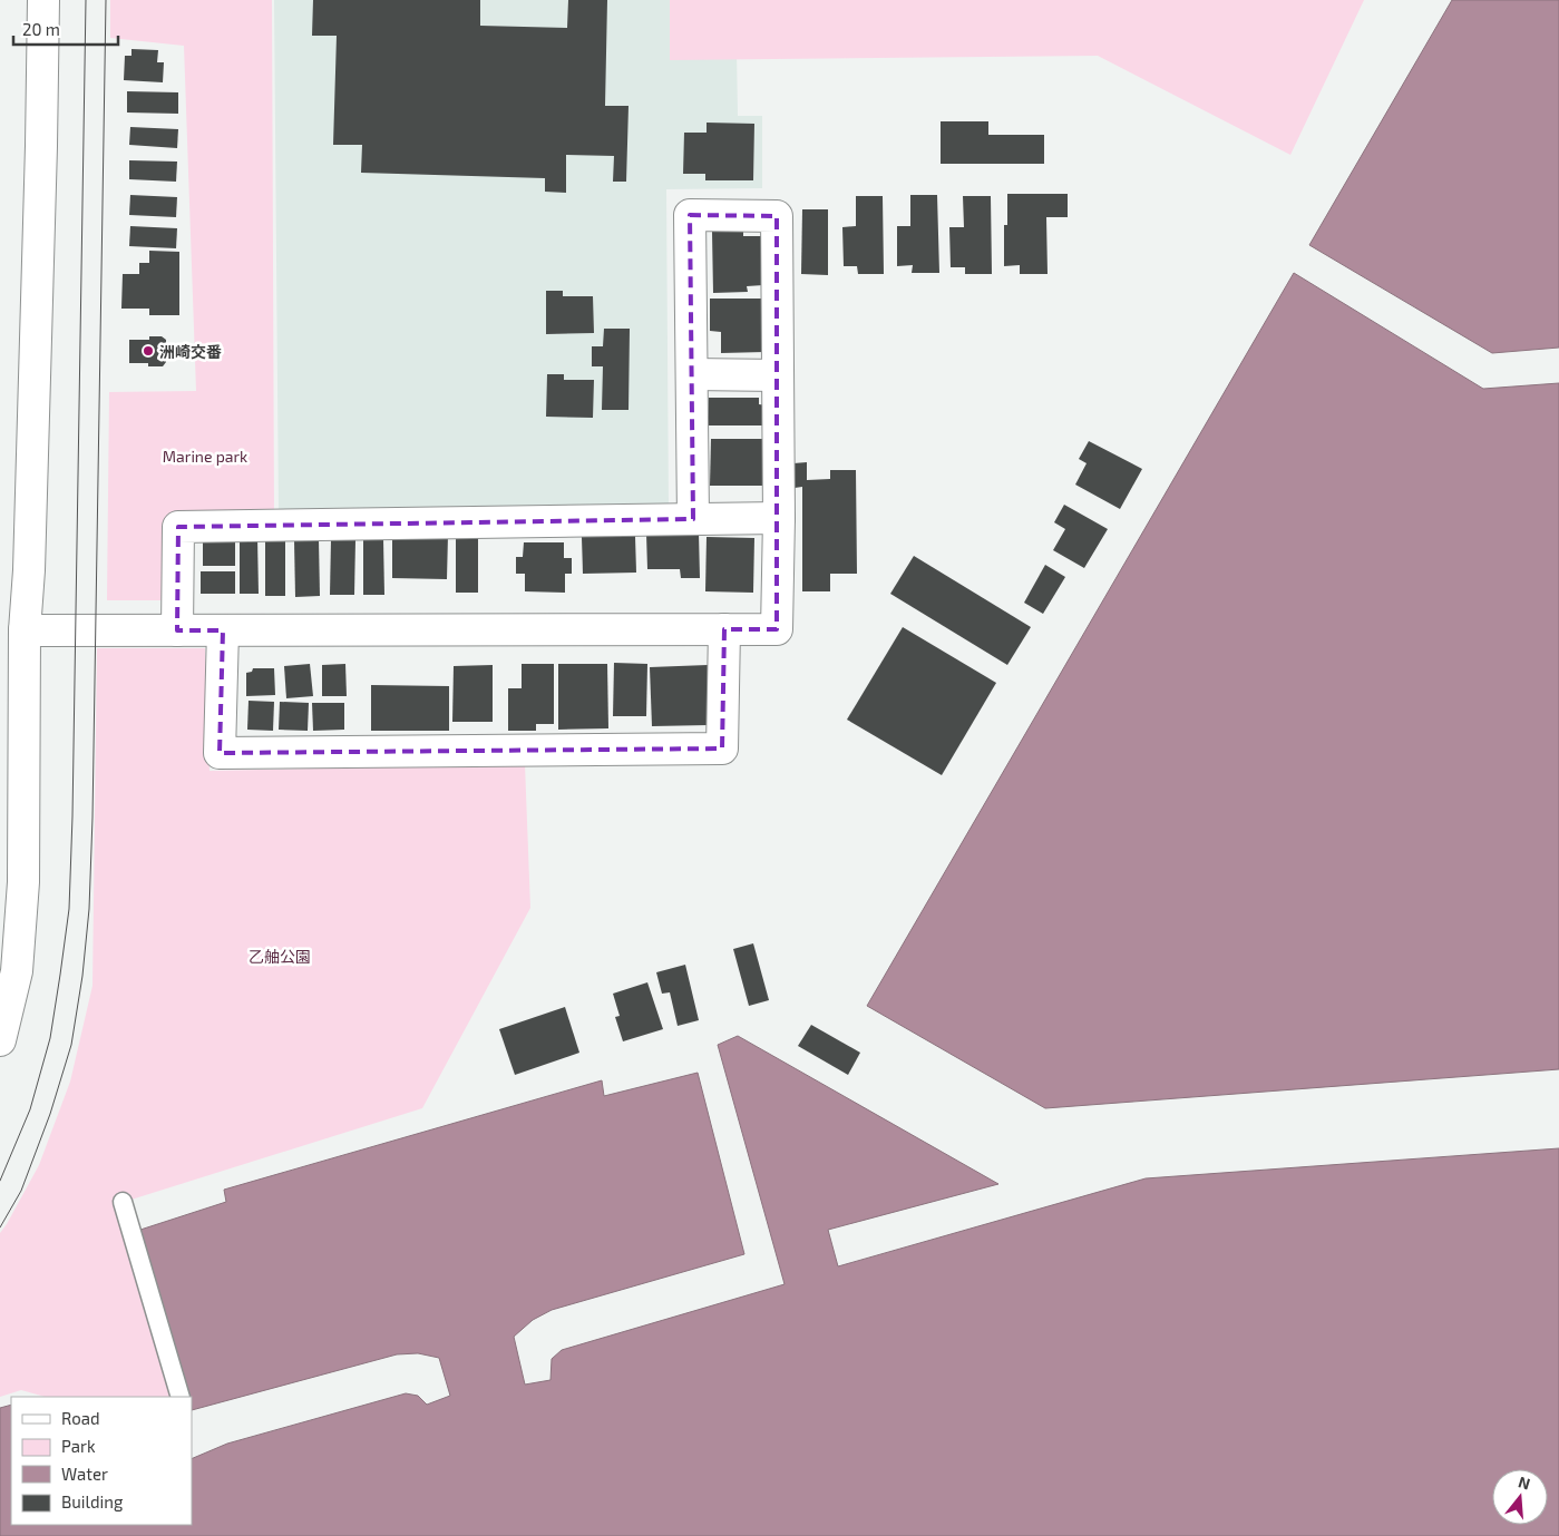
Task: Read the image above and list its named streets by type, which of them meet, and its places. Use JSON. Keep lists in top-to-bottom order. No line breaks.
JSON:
{"parks":["Marine park","乙舳公園"],"places":["洲崎交番"],"legend":["Road","Park","Water","Building"],"scale_bar":"20 m","north":"top"}
